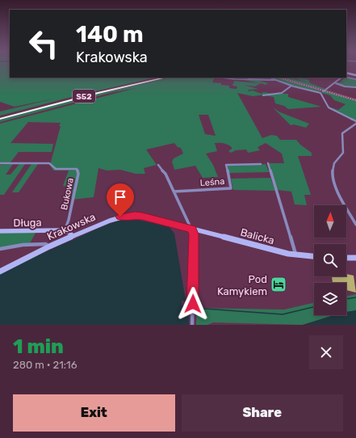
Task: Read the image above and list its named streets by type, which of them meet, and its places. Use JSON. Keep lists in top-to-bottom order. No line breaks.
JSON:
{"streets":{"highway":["S52"],"street":["Leśna","Bukowa","Długa","Krakowska","Balicka"]},"crossings":[["Bukowa","Długa"],["Krakowska","Balicka"]],"places":{"hotel":["Pod Kamykiem"]},"north":"top","page":{"turn":["140 m","Krakowska"],"heading":["1 min","280 m · 21:16"],"buttons":["Exit","Share"]}}
